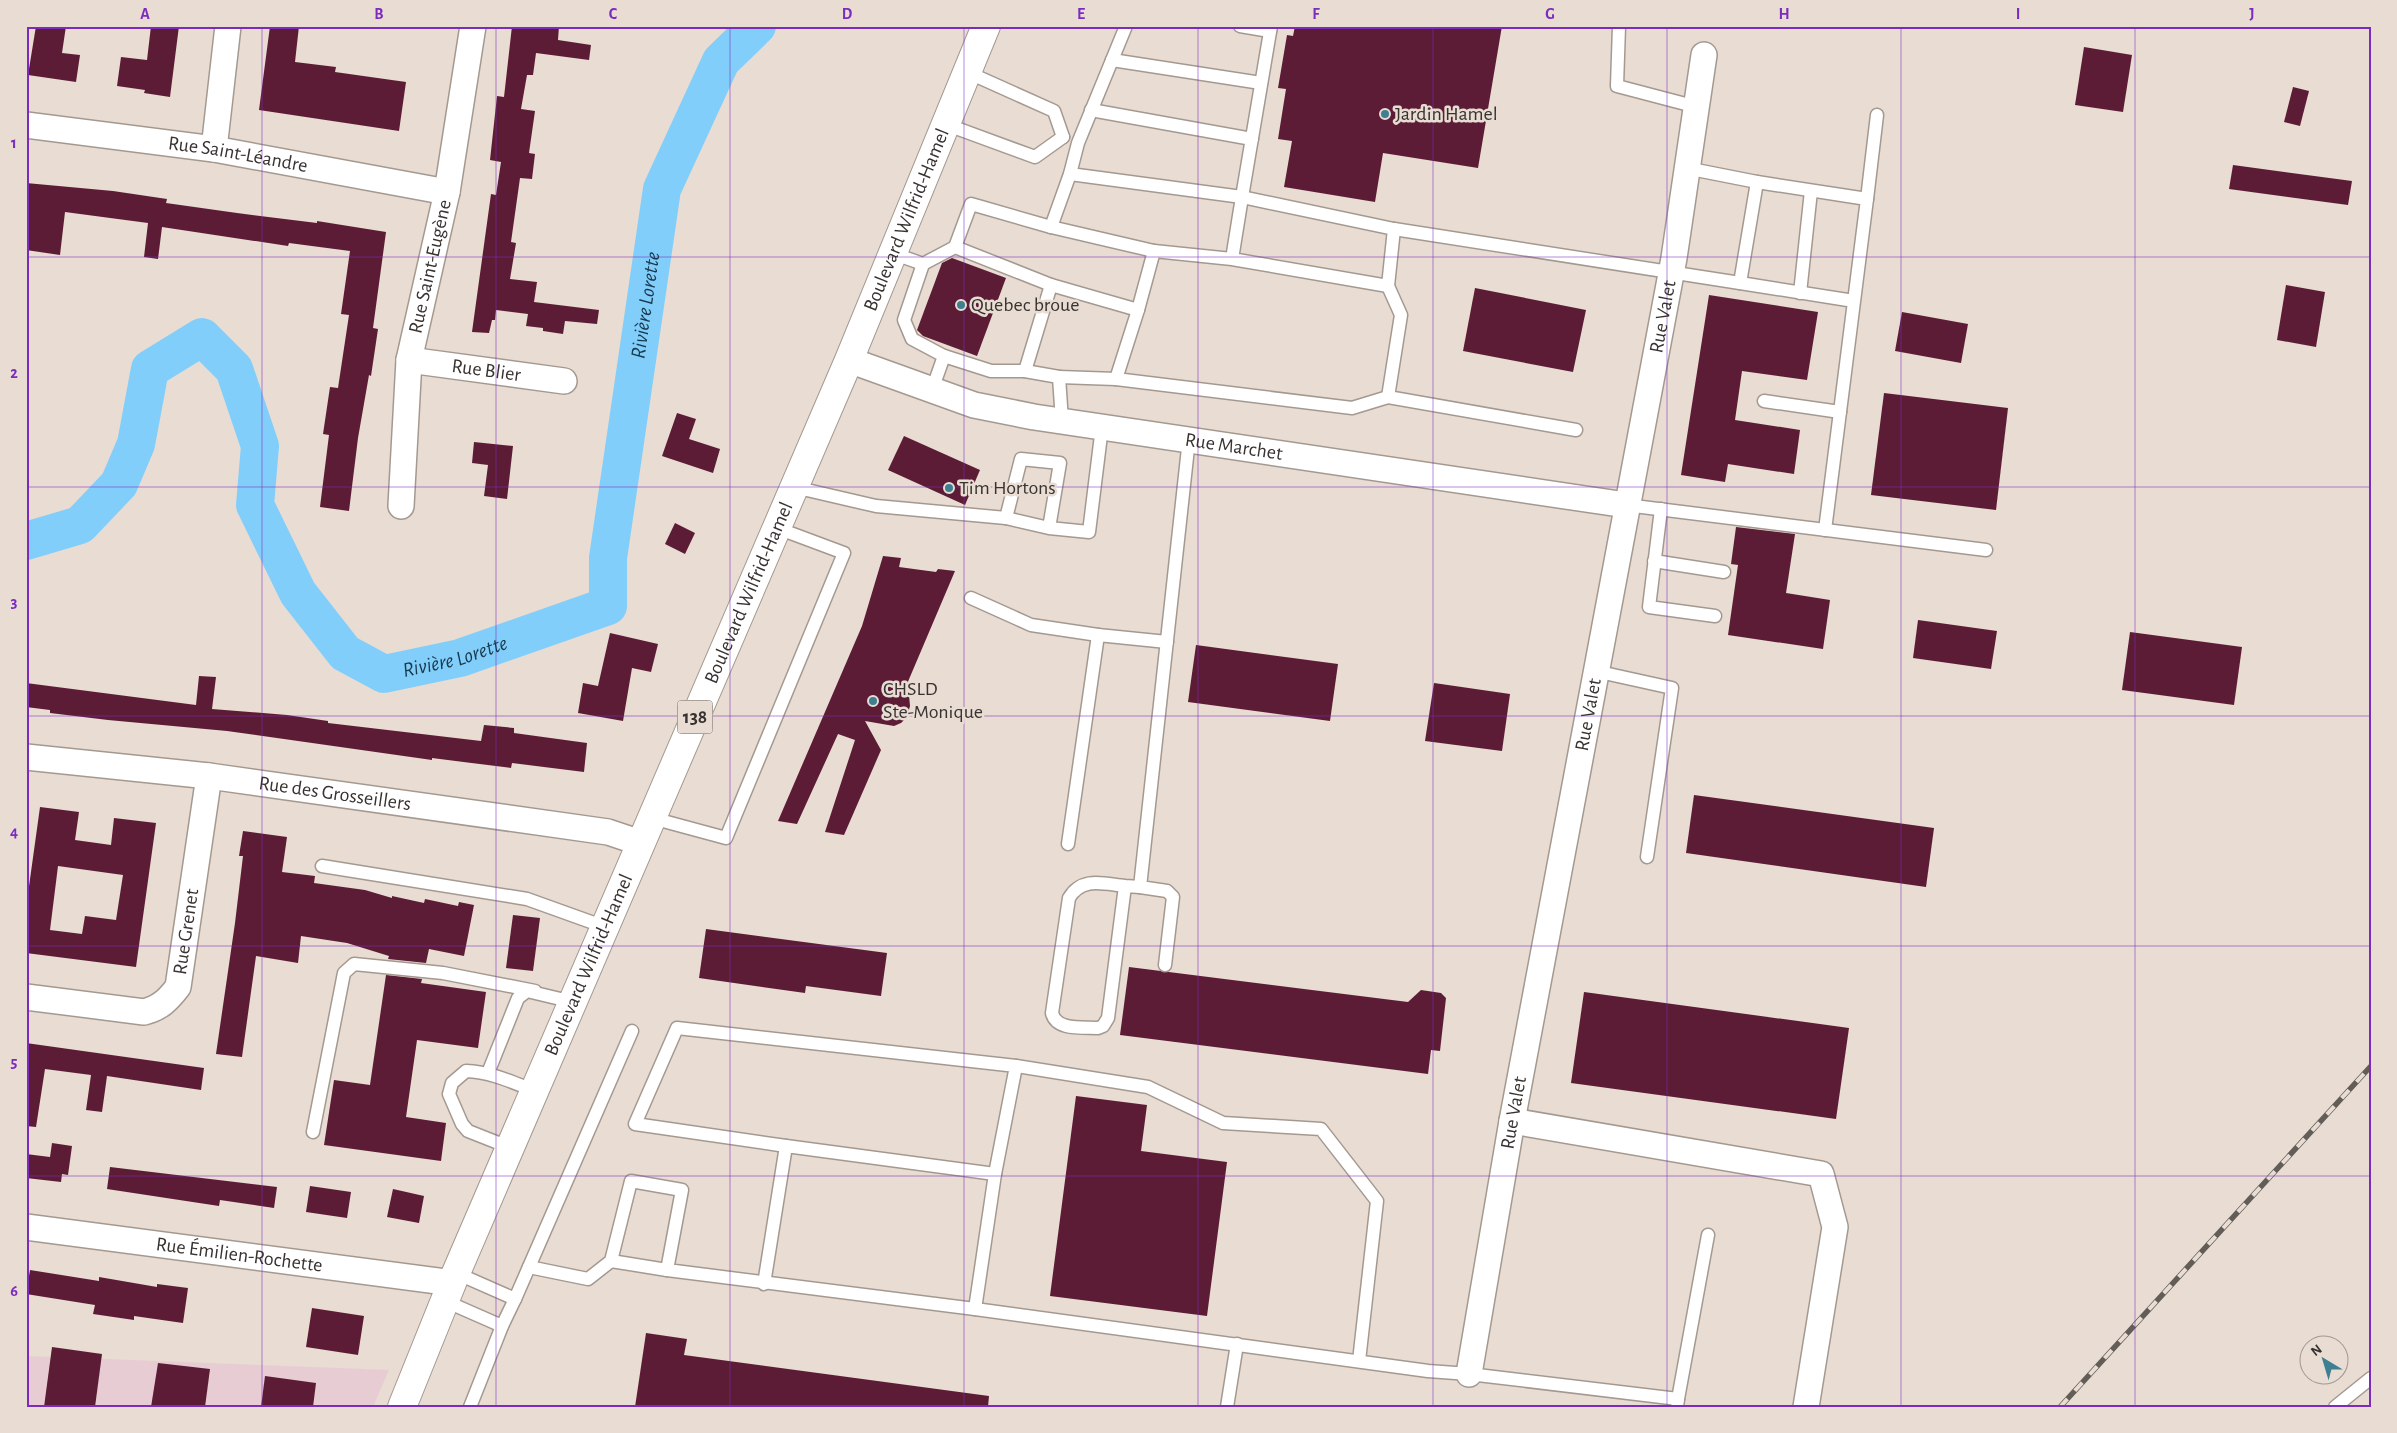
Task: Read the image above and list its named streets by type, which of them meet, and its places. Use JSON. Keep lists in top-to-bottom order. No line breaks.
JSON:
{"streets":{"main road":["Boulevard Wilfrid-Hamel","138"],"street":["Rue Saint-Léandre","Rue Saint-Eugène","Rue Valet","Rue Blier","Rue Marchet","Rue des Grosseillers","Rue Grenet","Rue Émilien-Rochette"]},"crossings":[["Rue Saint-Léandre","Rue Saint-Eugène"],["Boulevard Wilfrid-Hamel","Rue Marchet"],["Boulevard Wilfrid-Hamel","Rue des Grosseillers"],["Boulevard Wilfrid-Hamel","Rue Émilien-Rochette"],["Rue Saint-Eugène","Rue Blier"],["Rue Valet","Rue Marchet"],["Rue des Grosseillers","Rue Grenet"]],"water":["Rivière Lorette"],"places":["Jardin Hamel","Quebec broue","Tim Hortons","CHSLD Ste-Monique"],"north":"top left","grid":{"columns":["A","B","C","D","E","F","G","H","I","J"],"rows":["1","2","3","4","5","6"]}}
